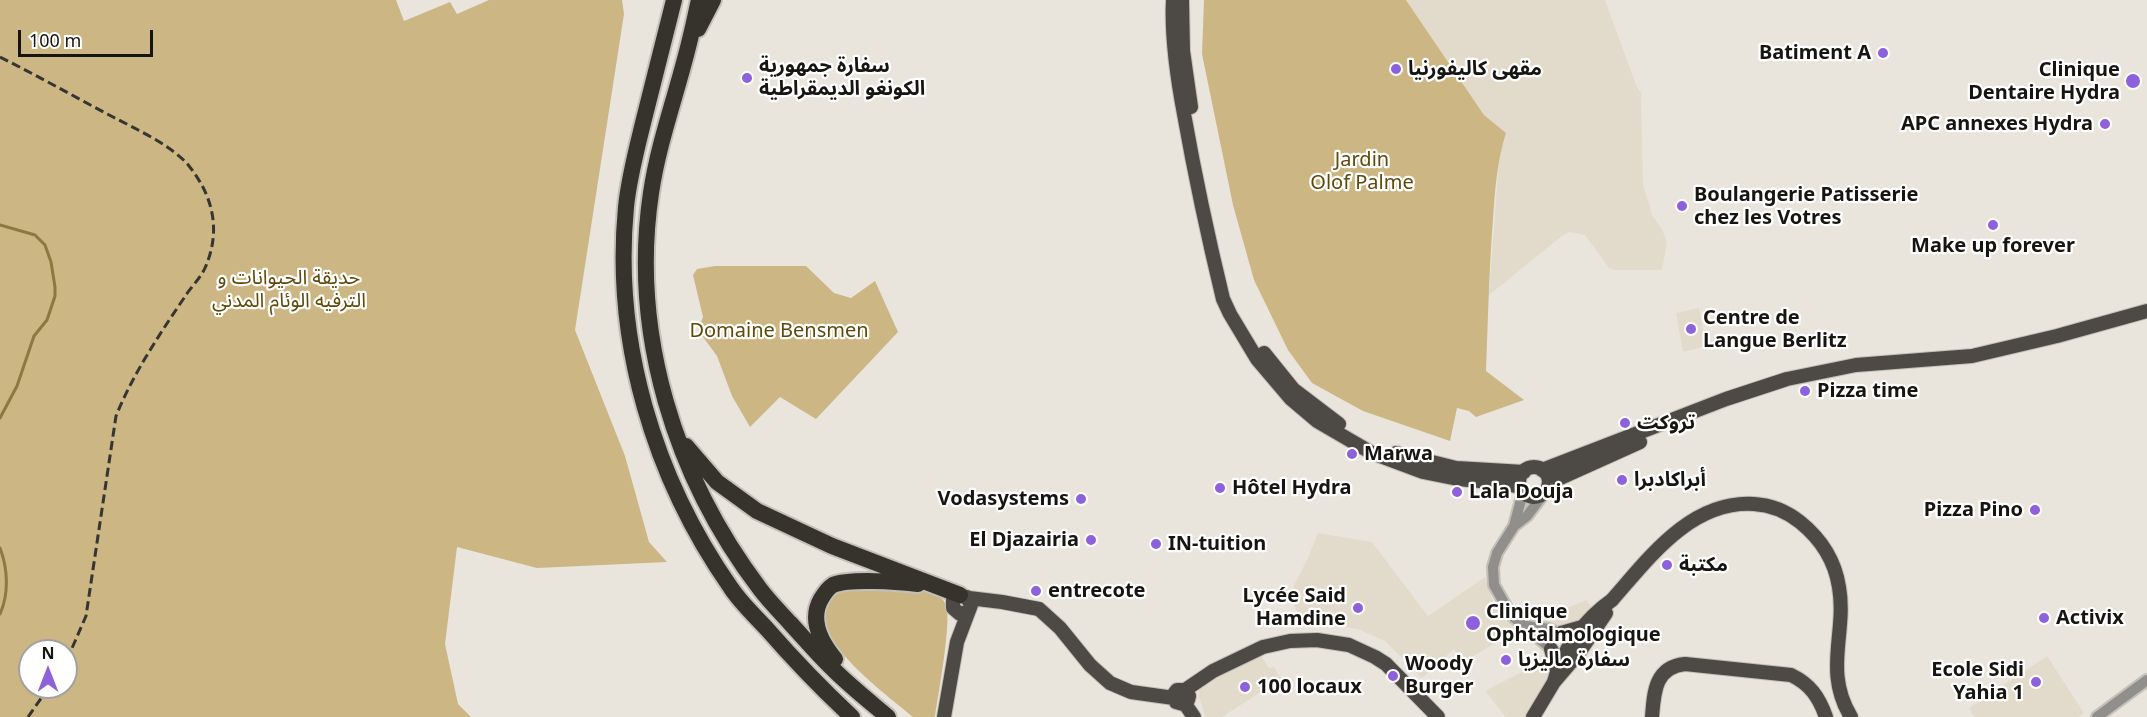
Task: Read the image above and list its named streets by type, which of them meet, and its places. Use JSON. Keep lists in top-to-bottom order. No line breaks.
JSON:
{"parks":["Jardin Olof Palme","حديقة الحيوانات و الترفيه الوئام المدني","Domaine Bensmen"],"places":["Batiment A","مقهى كاليفورنيا","سفارة جمهورية الكونغو الديمقراطية","Clinique Dentaire Hydra","APC annexes Hydra","Boulangerie Patisserie chez les Votres","Make up forever","Centre de Langue Berlitz","Pizza time","تروكت","Marwa","أبراكادبرا","Hôtel Hydra","Lala Douja","Vodasystems","Pizza Pino","El Djazairia","IN-tuition","مكتبة","entrecote","Lycée Said Hamdine","Activix","Clinique Ophtalmologique","سفارة ماليزيا","Woody Burger","Ecole Sidi Yahia 1","100 locaux"],"scale_bar":"100 m","north":"top"}
